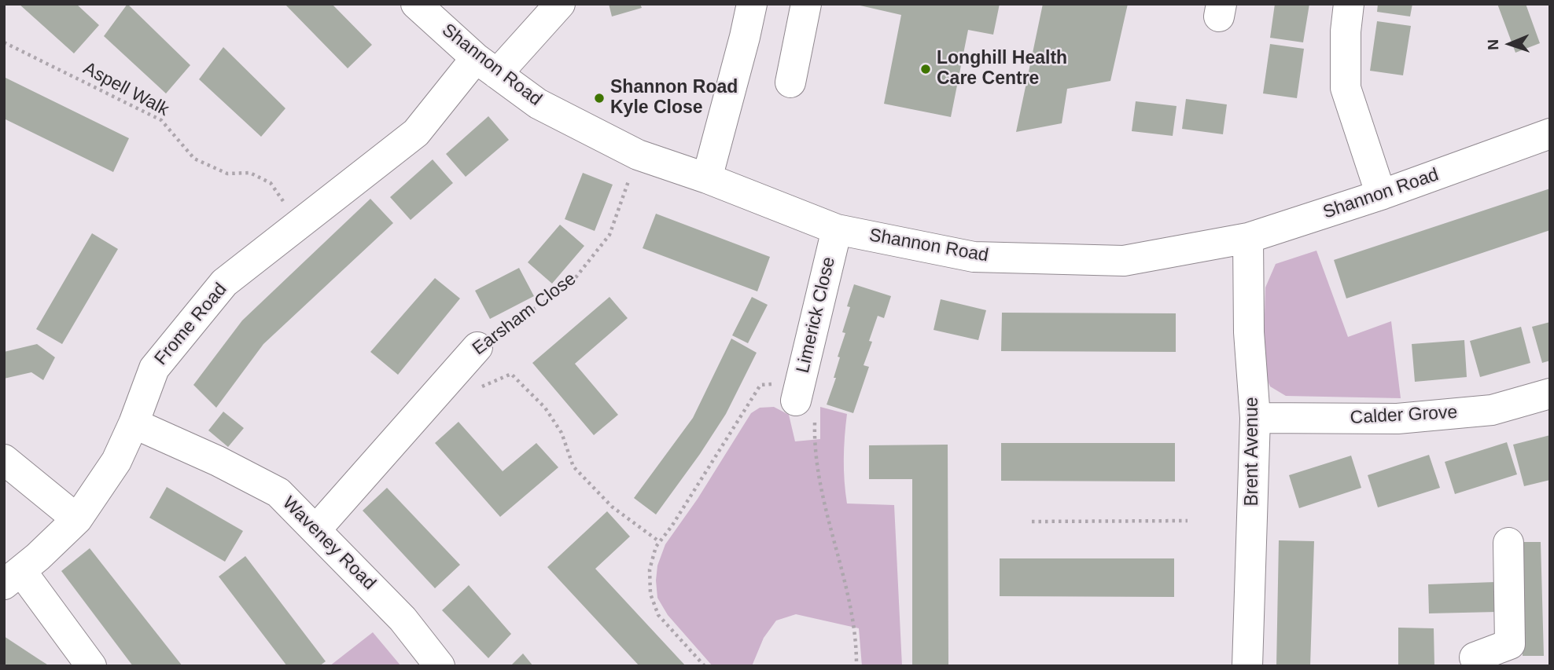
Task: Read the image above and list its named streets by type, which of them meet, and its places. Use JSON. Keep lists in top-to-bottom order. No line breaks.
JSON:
{"streets":{"street":["Shannon Road","Earsham Close","Limerick Close","Frome Road","Calder Grove","Brent Avenue","Waveney Road"],"path":["Aspell Walk"]},"crossings":[["Shannon Road","Earsham Close"],["Shannon Road","Limerick Close"],["Shannon Road","Frome Road"],["Shannon Road","Brent Avenue"],["Aspell Walk","Frome Road"],["Earsham Close","Waveney Road"],["Frome Road","Waveney Road"],["Calder Grove","Brent Avenue"]],"places":["Longhill Health Care Centre","Shannon Road Kyle Close"],"north":"left"}
